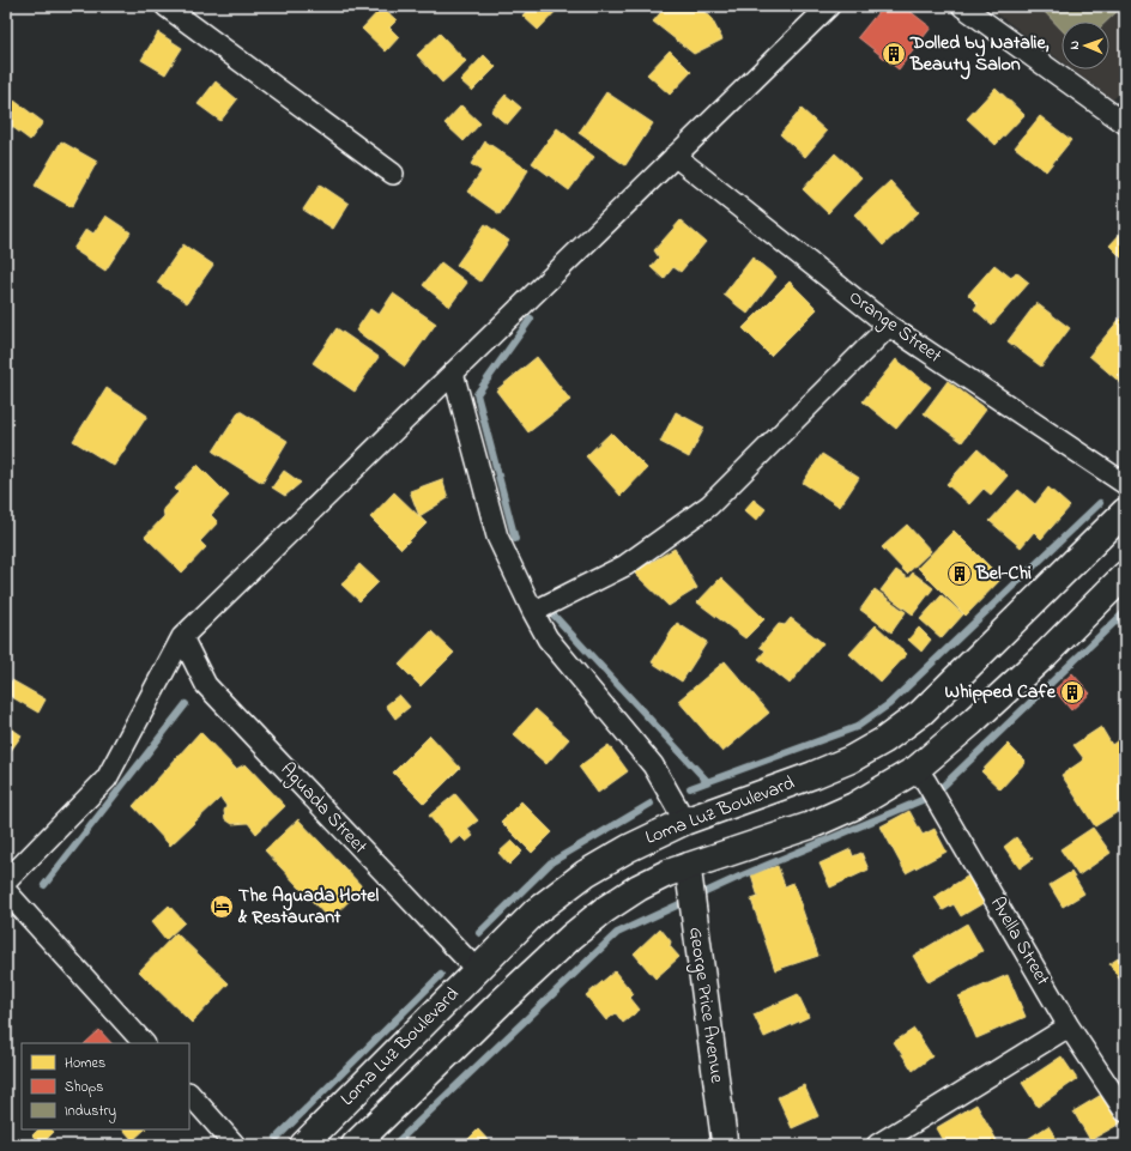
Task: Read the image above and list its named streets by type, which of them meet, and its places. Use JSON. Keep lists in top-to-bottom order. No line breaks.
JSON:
{"streets":{"highway":["Loma Luz Boulevard"],"street":["Orange Street","Aguada Street","Avella Street","George Price Avenue"]},"crossings":[["Aguada Street","Loma Luz Boulevard"],["Loma Luz Boulevard","Avella Street"],["Loma Luz Boulevard","George Price Avenue"]],"places":{"building":["Dolled by Natalie, Beauty Salon","Bel-Chi","Whipped Cafe"],"hotel":["The Aguada Hotel & Restaurant"]},"legend":["Homes","Shops","Industry"],"north":"left"}
